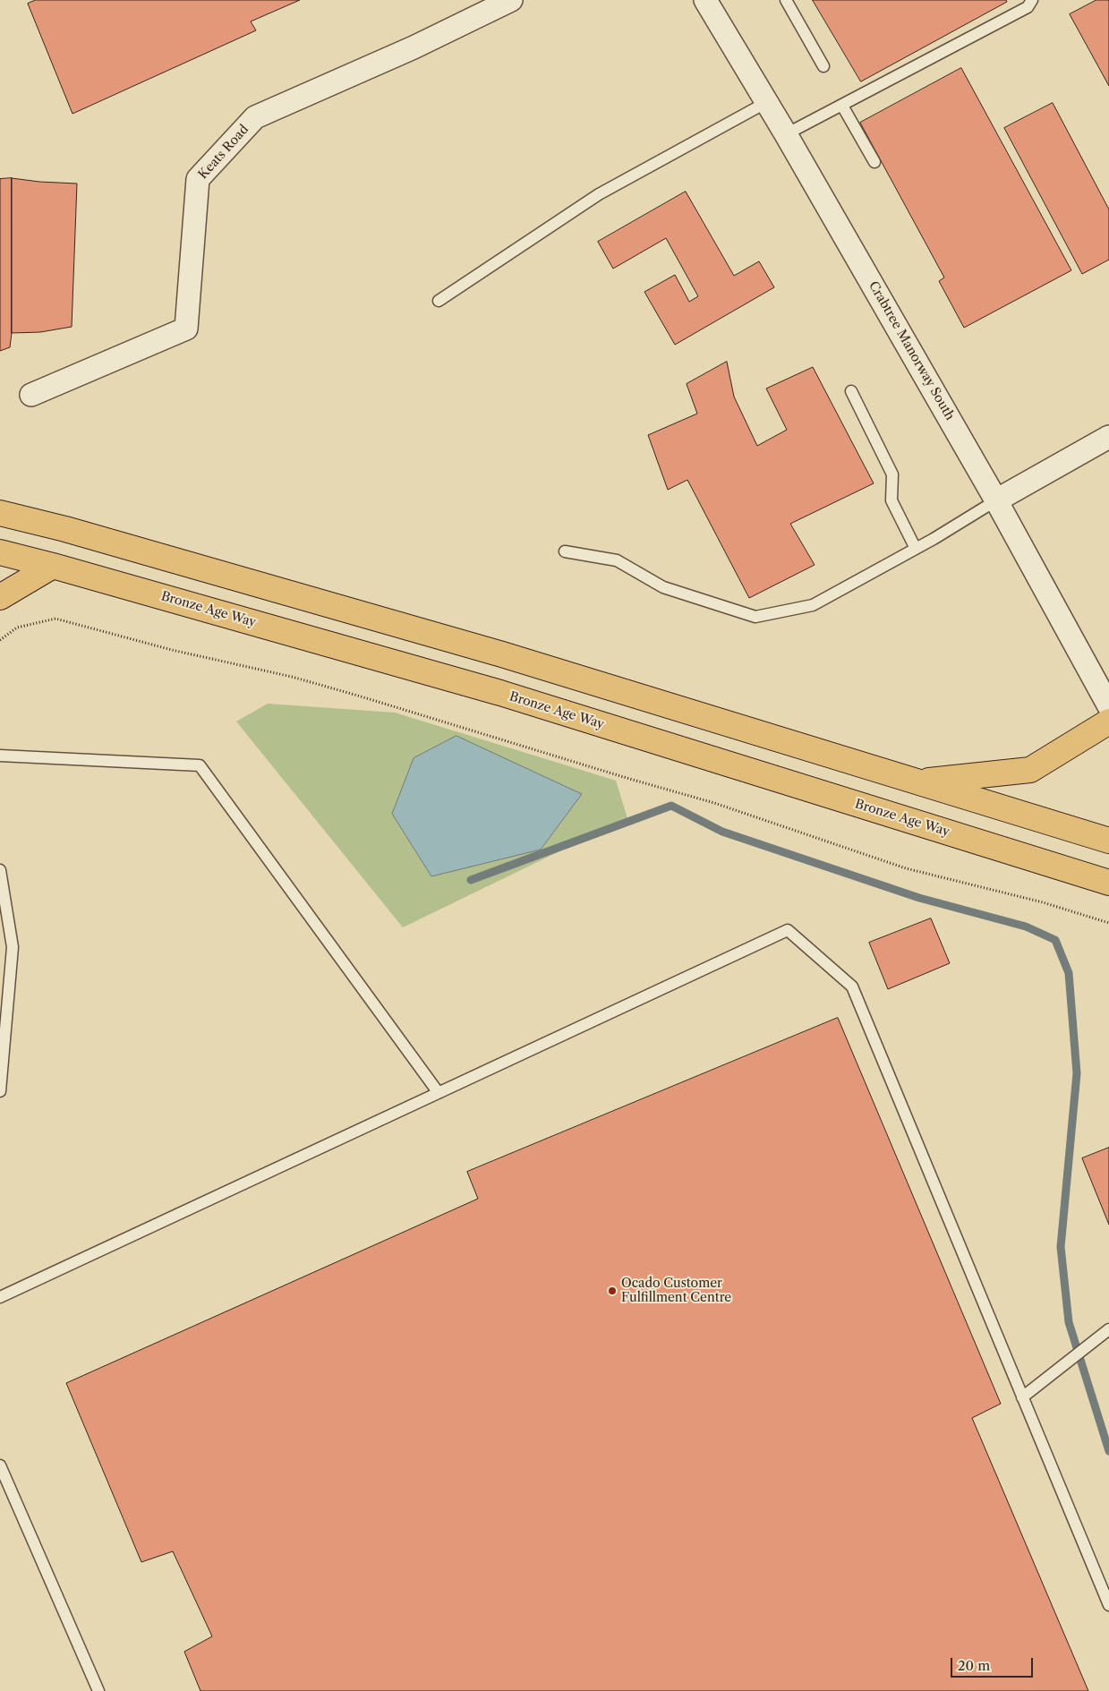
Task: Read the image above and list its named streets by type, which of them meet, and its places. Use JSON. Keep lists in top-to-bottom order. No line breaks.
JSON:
{"streets":{"main road":["Bronze Age Way"],"street":["Keats Road","Crabtree Manorway South"]},"places":["Ocado Customer Fulfillment Centre"],"scale_bar":"20 m"}
